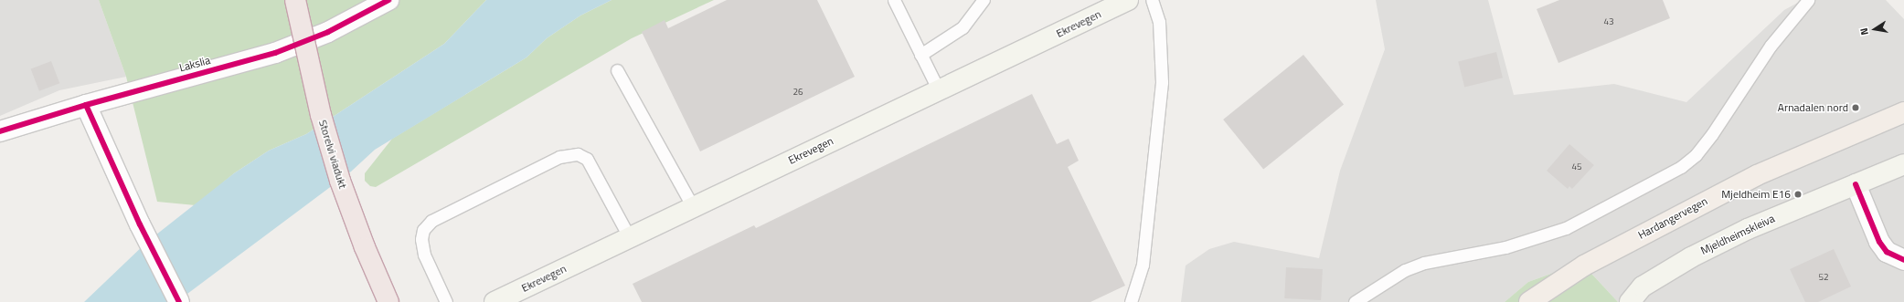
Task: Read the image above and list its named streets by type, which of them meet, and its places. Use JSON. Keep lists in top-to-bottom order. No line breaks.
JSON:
{"streets":{"highway":["Storelvi viadukt"],"main road":["Ekrevegen","Hardangervegen","Mjeldheimskleiva"],"street":["Lakslia"]},"places":["Arnadalen nord","Mjeldheim E16"],"house_numbers":["43","26","45","52"],"north":"left"}
